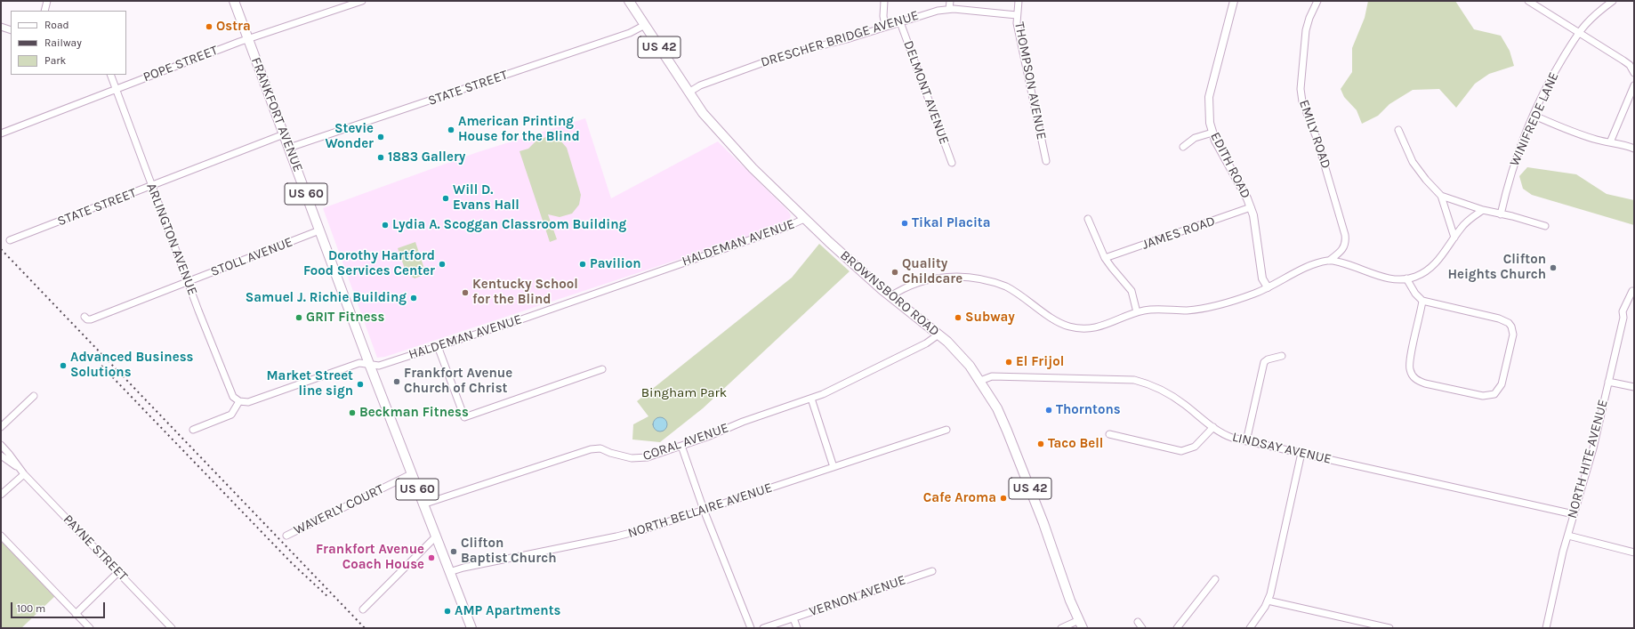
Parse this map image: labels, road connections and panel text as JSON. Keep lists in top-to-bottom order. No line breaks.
{"streets":{"main road":["US 42","FRANKFORT AVENUE","US 60","BROWNSBORO ROAD"],"street":["DRESCHER BRIDGE AVENUE","POPE STREET","THOMPSON AVENUE","STATE STREET","DELMONT AVENUE","WINIFREDE LANE","EMILY ROAD","EDITH ROAD","JAMES ROAD","ARLINGTON AVENUE","HALDEMAN AVENUE","STOLL AVENUE","CORAL AVENUE","LINDSAY AVENUE","NORTH HITE AVENUE","WAVERLY COURT","NORTH BELLAIRE AVENUE","PAYNE STREET","VERNON AVENUE"]},"crossings":[["DRESCHER BRIDGE AVENUE","THOMPSON AVENUE"],["DRESCHER BRIDGE AVENUE","DELMONT AVENUE"],["DRESCHER BRIDGE AVENUE","BROWNSBORO ROAD"],["POPE STREET","FRANKFORT AVENUE"],["POPE STREET","ARLINGTON AVENUE"],["STATE STREET","FRANKFORT AVENUE"],["STATE STREET","ARLINGTON AVENUE"],["STATE STREET","BROWNSBORO ROAD"],["FRANKFORT AVENUE","HALDEMAN AVENUE"],["FRANKFORT AVENUE","STOLL AVENUE"],["FRANKFORT AVENUE","CORAL AVENUE"],["FRANKFORT AVENUE","WAVERLY COURT"],["FRANKFORT AVENUE","NORTH BELLAIRE AVENUE"],["EDITH ROAD","JAMES ROAD"],["ARLINGTON AVENUE","HALDEMAN AVENUE"],["ARLINGTON AVENUE","STOLL AVENUE"],["HALDEMAN AVENUE","BROWNSBORO ROAD"],["BROWNSBORO ROAD","CORAL AVENUE"],["BROWNSBORO ROAD","LINDSAY AVENUE"],["LINDSAY AVENUE","NORTH HITE AVENUE"]],"parks":["Bingham Park"],"places":["Ostra","American Printing House for the Blind","Stevie Wonder","1883 Gallery","Will D. Evans Hall","Tikal Placita","Lydia A. Scoggan Classroom Building","Dorothy Hartford Food Services Center","Pavilion","Clifton Heights Church","Quality Childcare","Kentucky School for the Blind","Samuel J. Richie Building","GRIT Fitness","Subway","El Frijol","Advanced Business Solutions","Frankfort Avenue Church of Christ","Market Street line sign","Thorntons","Beckman Fitness","Taco Bell","Cafe Aroma","Clifton Baptist Church","Frankfort Avenue Coach House","AMP Apartments"],"legend":["Road","Railway","Park"],"scale_bar":"100 m"}
